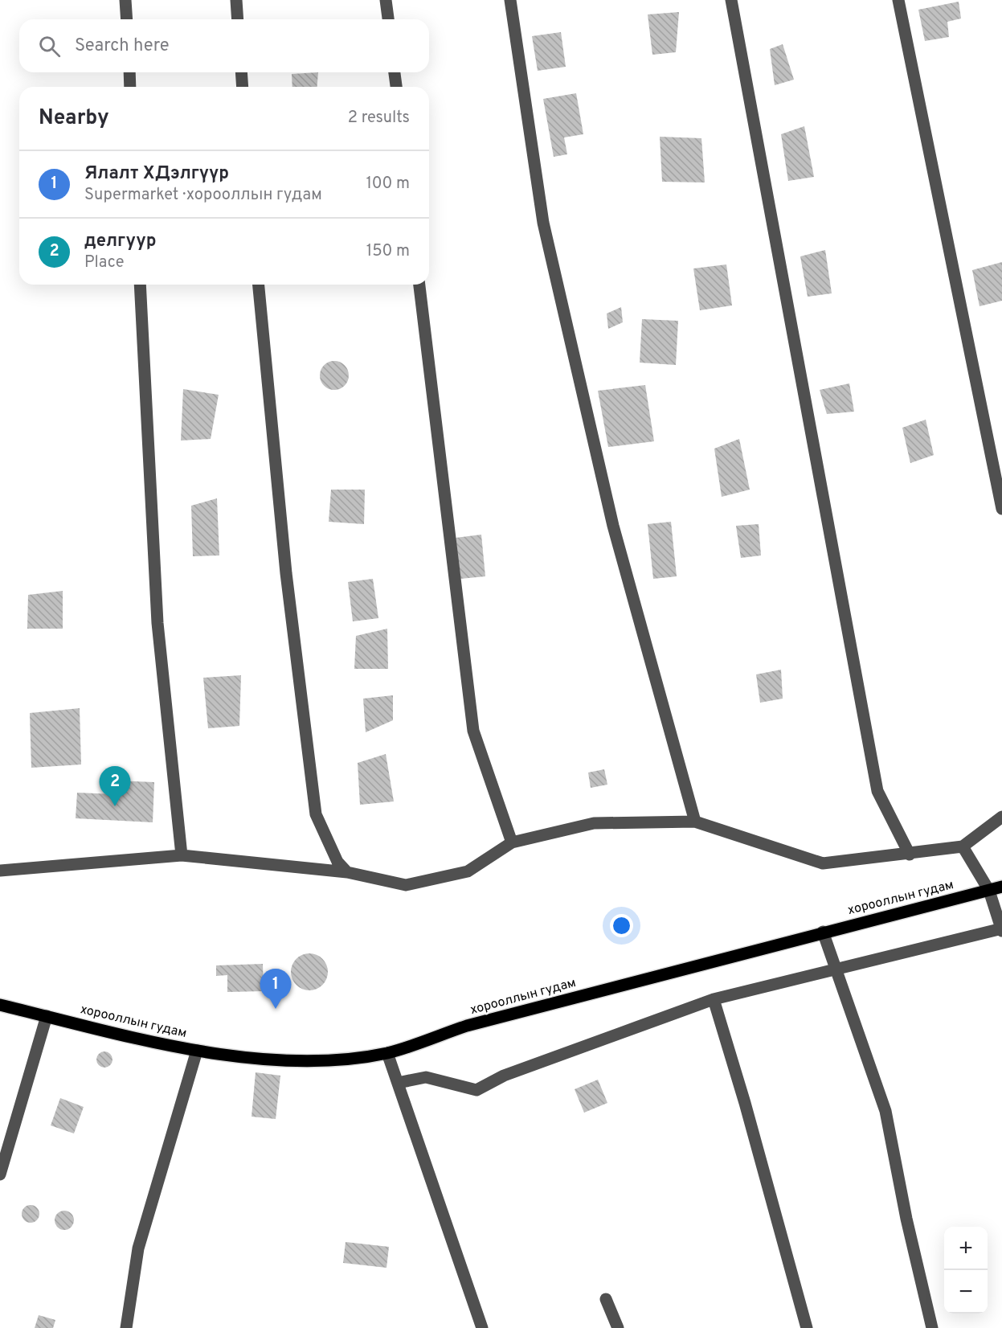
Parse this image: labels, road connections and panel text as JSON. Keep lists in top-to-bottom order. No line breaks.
{"streets":{"main road":["хорооллын гудам"]},"page":{"search":"Search here","heading":["Nearby","2 results"],"list":[{"mark":"1","name":"Ялалт ХДэлгүүр","note":"Supermarket · хорооллын гудам","value":"100 m"},{"mark":"2","name":"делгуур","note":"Place","value":"150 m"}],"pins":["2","1"],"map_buttons":["+","−"]}}
